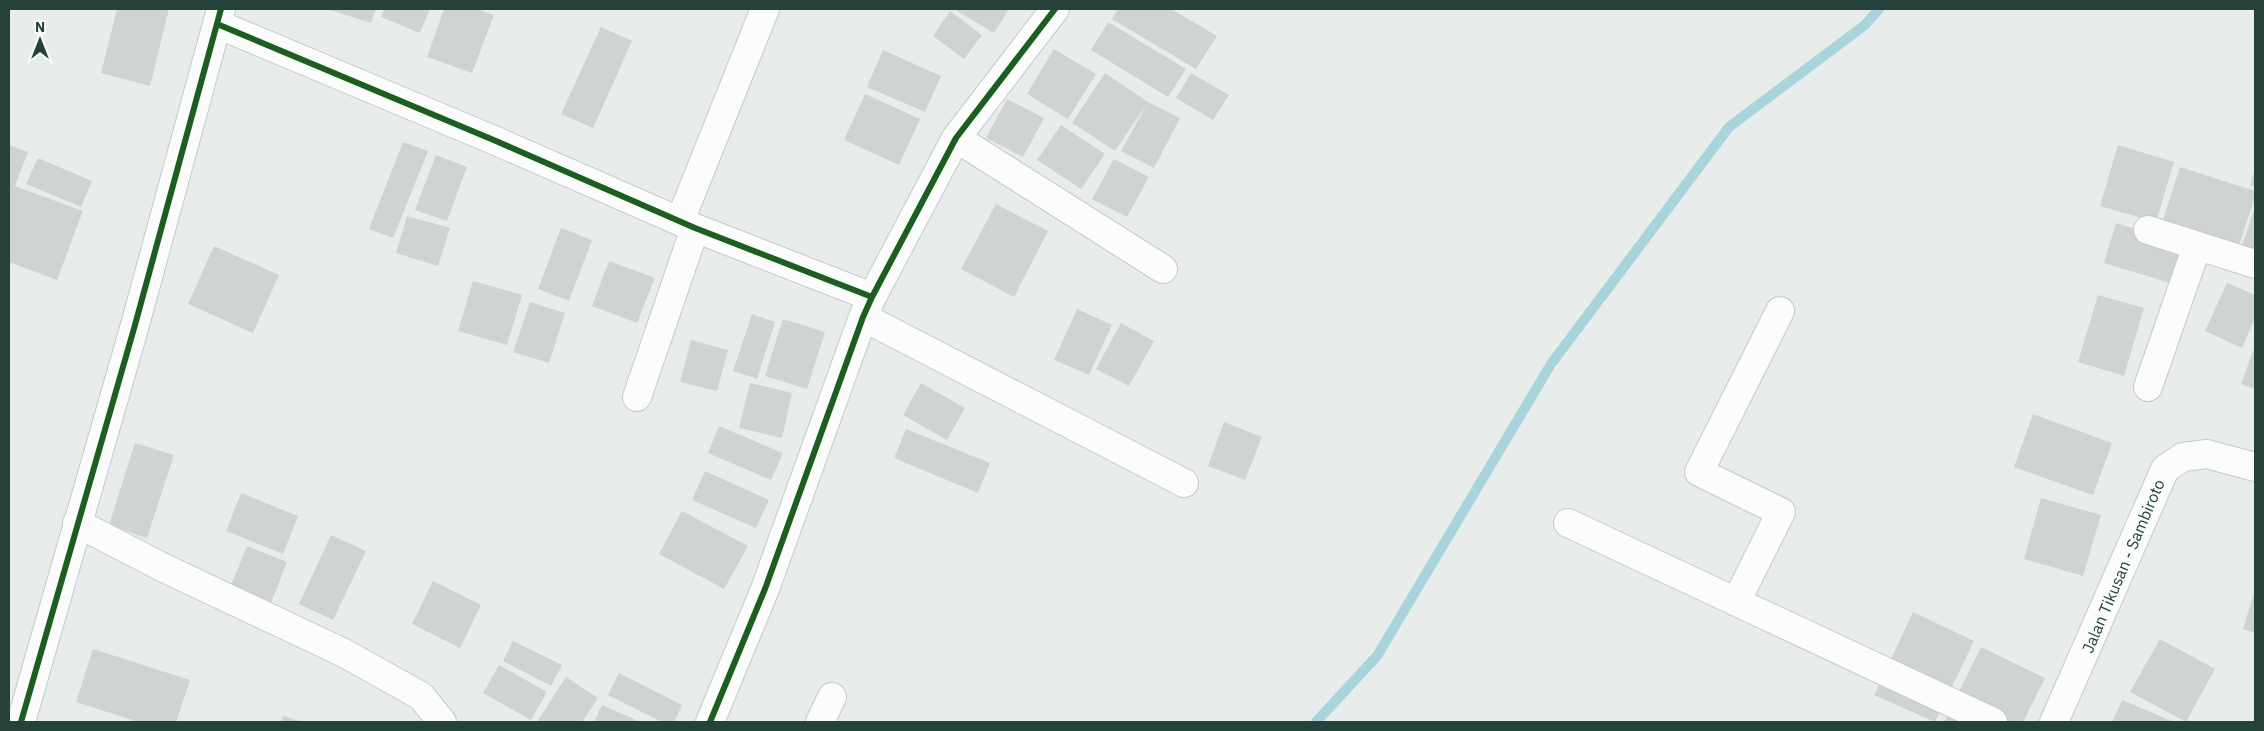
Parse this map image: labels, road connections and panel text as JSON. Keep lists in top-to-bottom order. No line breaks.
{"streets":{"street":["Jalan Tikusan - Sambiroto"]},"north":"top"}
